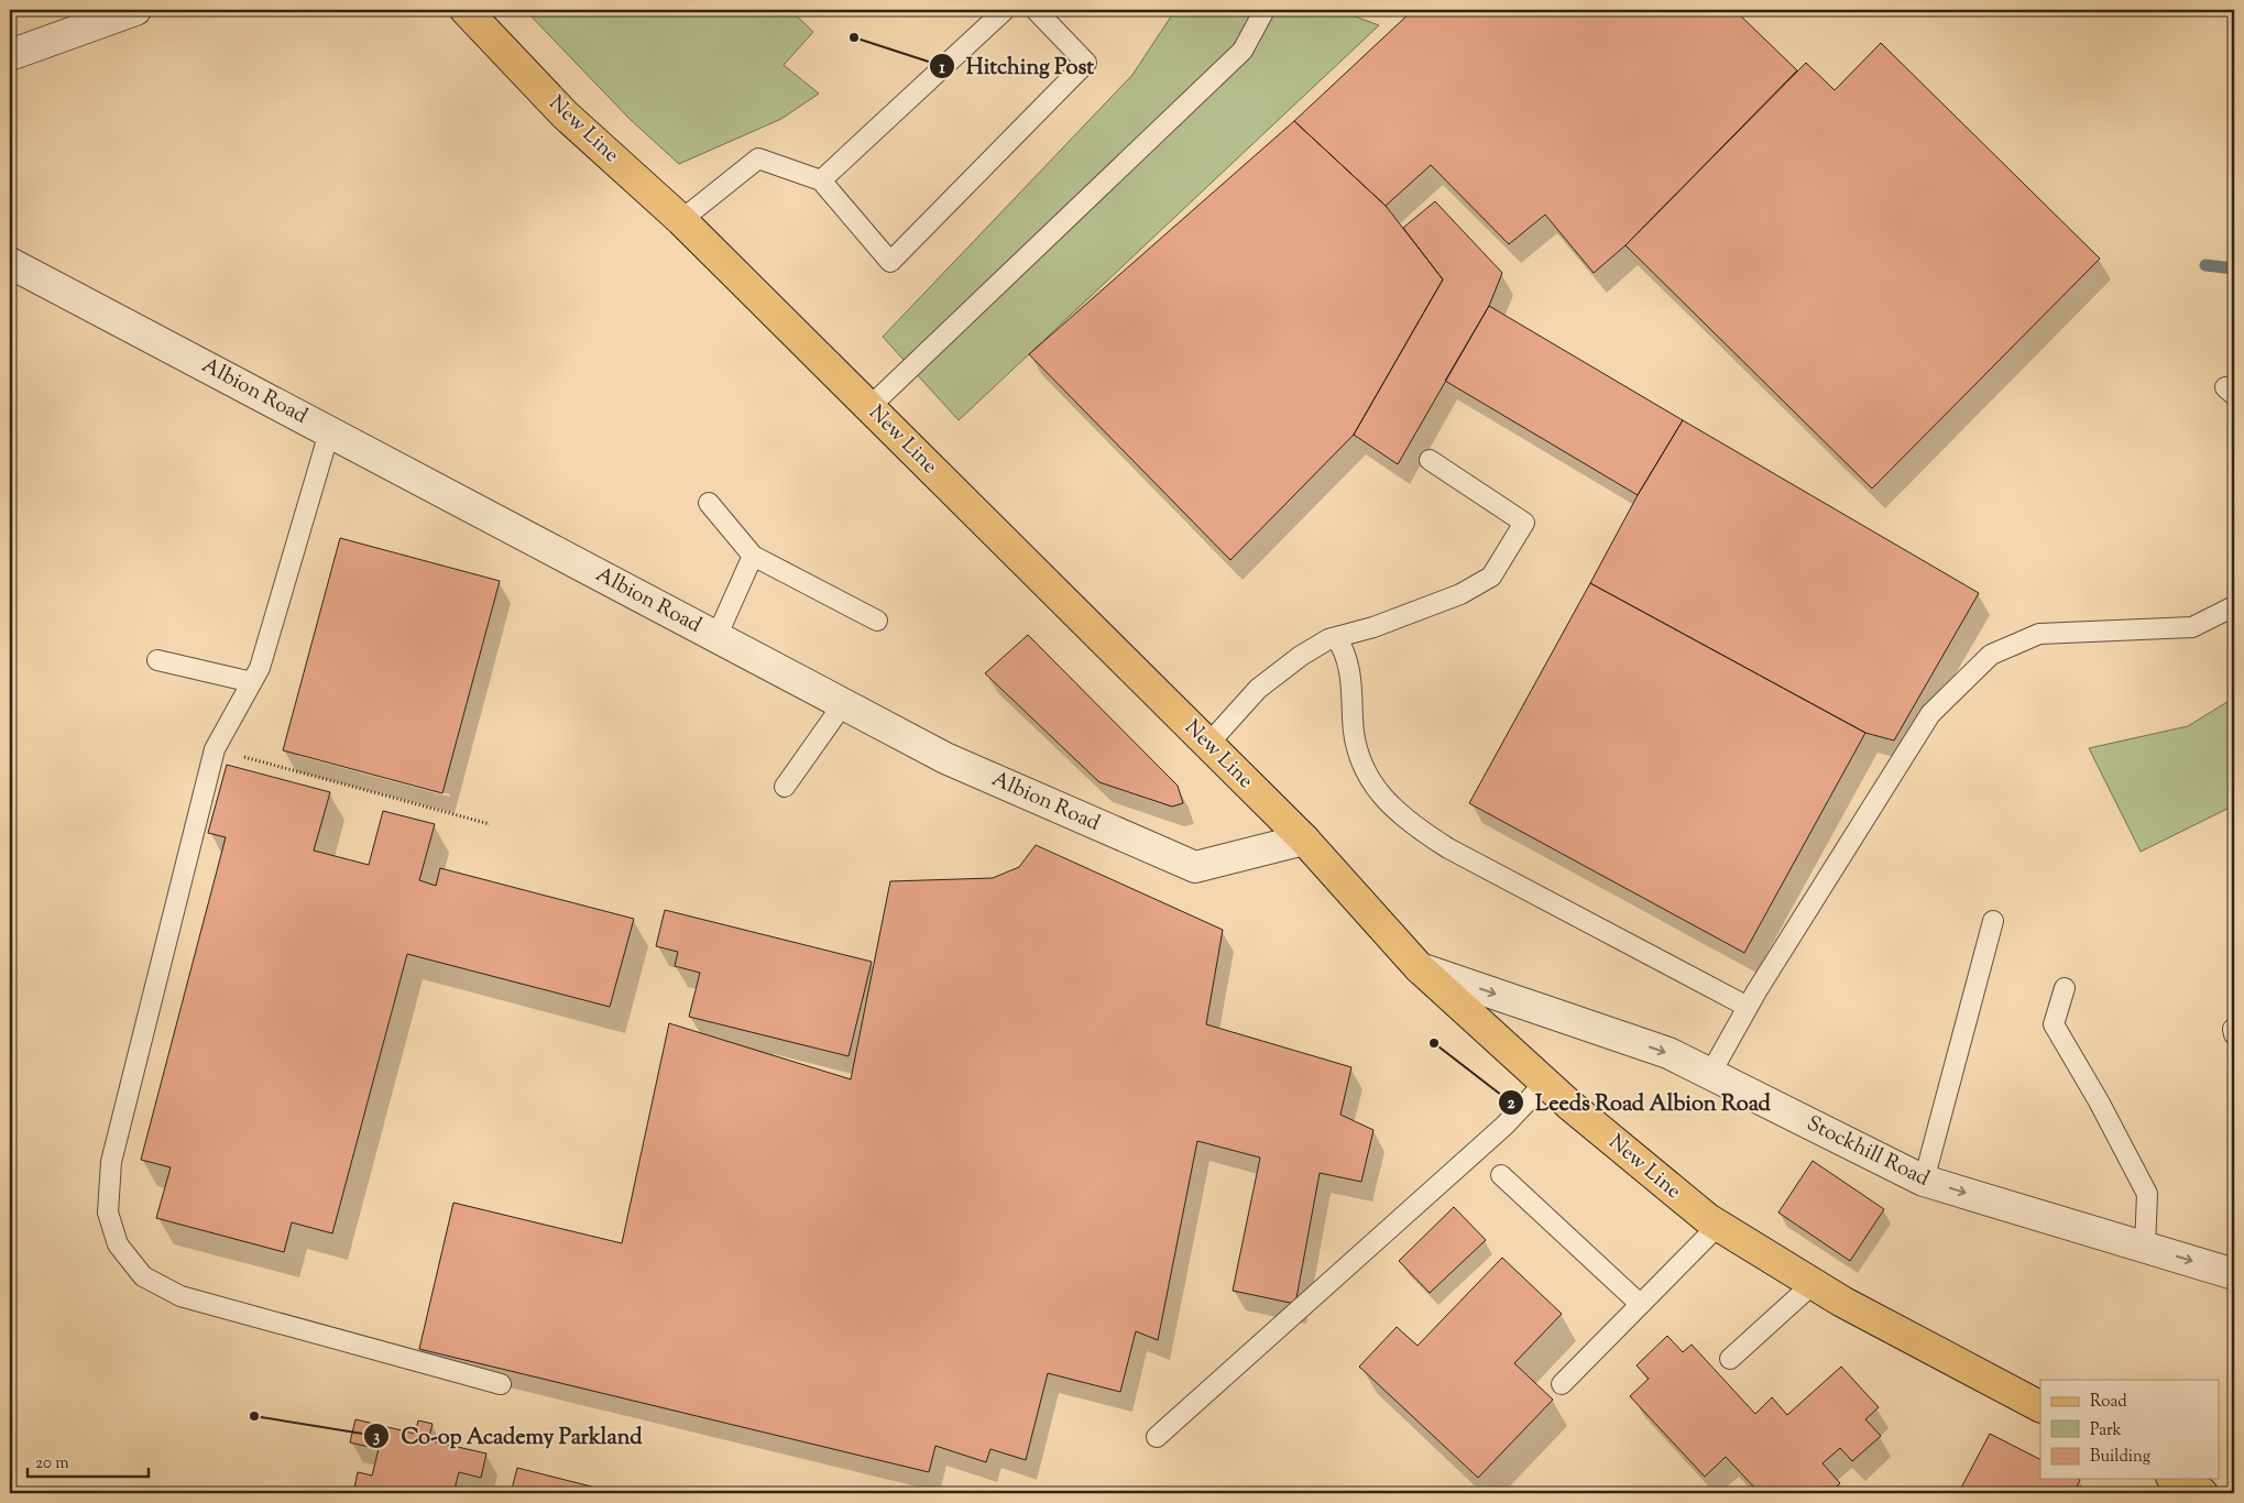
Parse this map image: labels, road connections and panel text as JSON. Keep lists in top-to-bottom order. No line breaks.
{"streets":{"main road":["New Line"],"street":["Albion Road","Stockhill Road"]},"crossings":[["New Line","Albion Road"],["New Line","Stockhill Road"]],"one_way":["Stockhill Road"],"places":["Hitching Post","Leeds Road Albion Road","Co-op Academy Parkland"],"legend":["Road","Park","Building"],"scale_bar":"20 m"}
